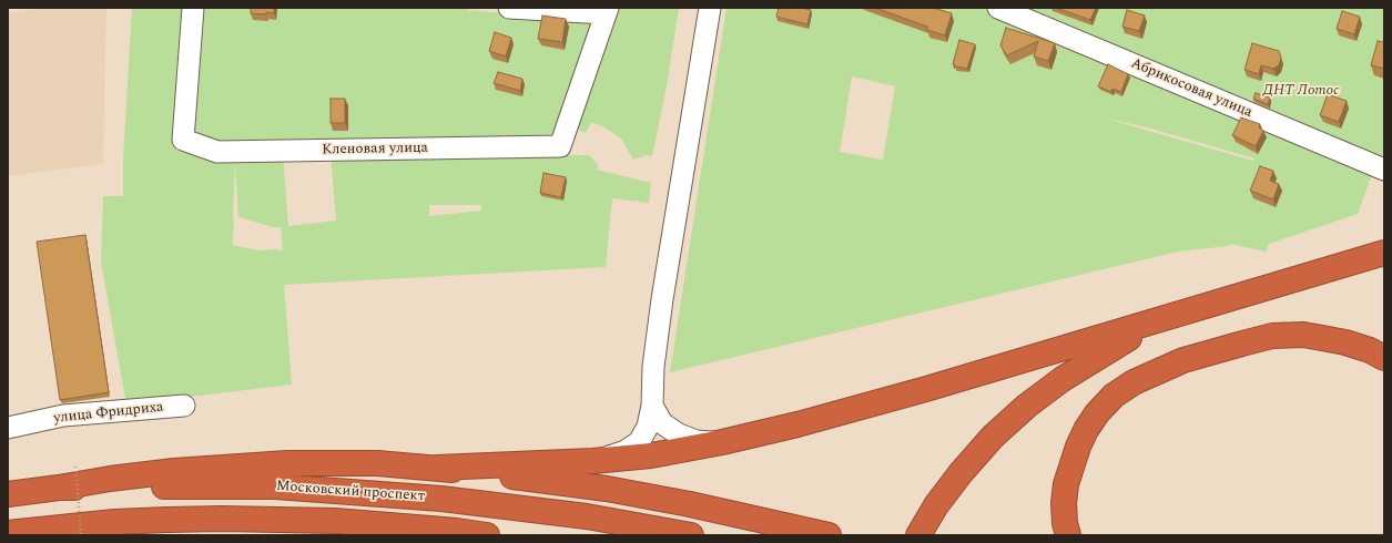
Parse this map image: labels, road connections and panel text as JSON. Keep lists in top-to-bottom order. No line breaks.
{"streets":{"highway":["Московский проспект"],"street":["Абрикосовая улица","Кленовая улица","улица Фридриха"]},"parks":["ДНТ Лотос"]}
